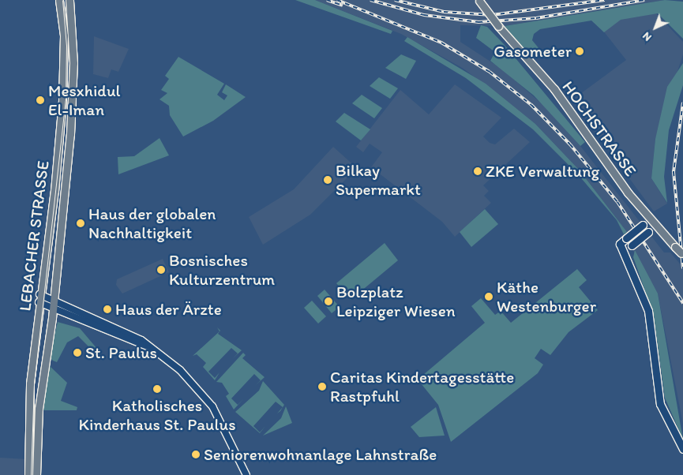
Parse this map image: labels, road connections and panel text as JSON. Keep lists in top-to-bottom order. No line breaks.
{"streets":{"main road":["HOCHSTRASSE","LEBACHER STRASSE"]},"places":["Gasometer","Mesxhidul El-Iman","ZKE Verwaltung","Bilkay Supermarkt","Haus der globalen Nachhaltigkeit","Bosnisches Kulturzentrum","Käthe Westenburger","Bolzplatz Leipziger Wiesen","Haus der Ärzte","St. Paulus","Caritas Kindertagesstätte Rastpfuhl","Katholisches Kinderhaus St. Paulus","Seniorenwohnanlage Lahnstraße"],"north":"bottom left"}
